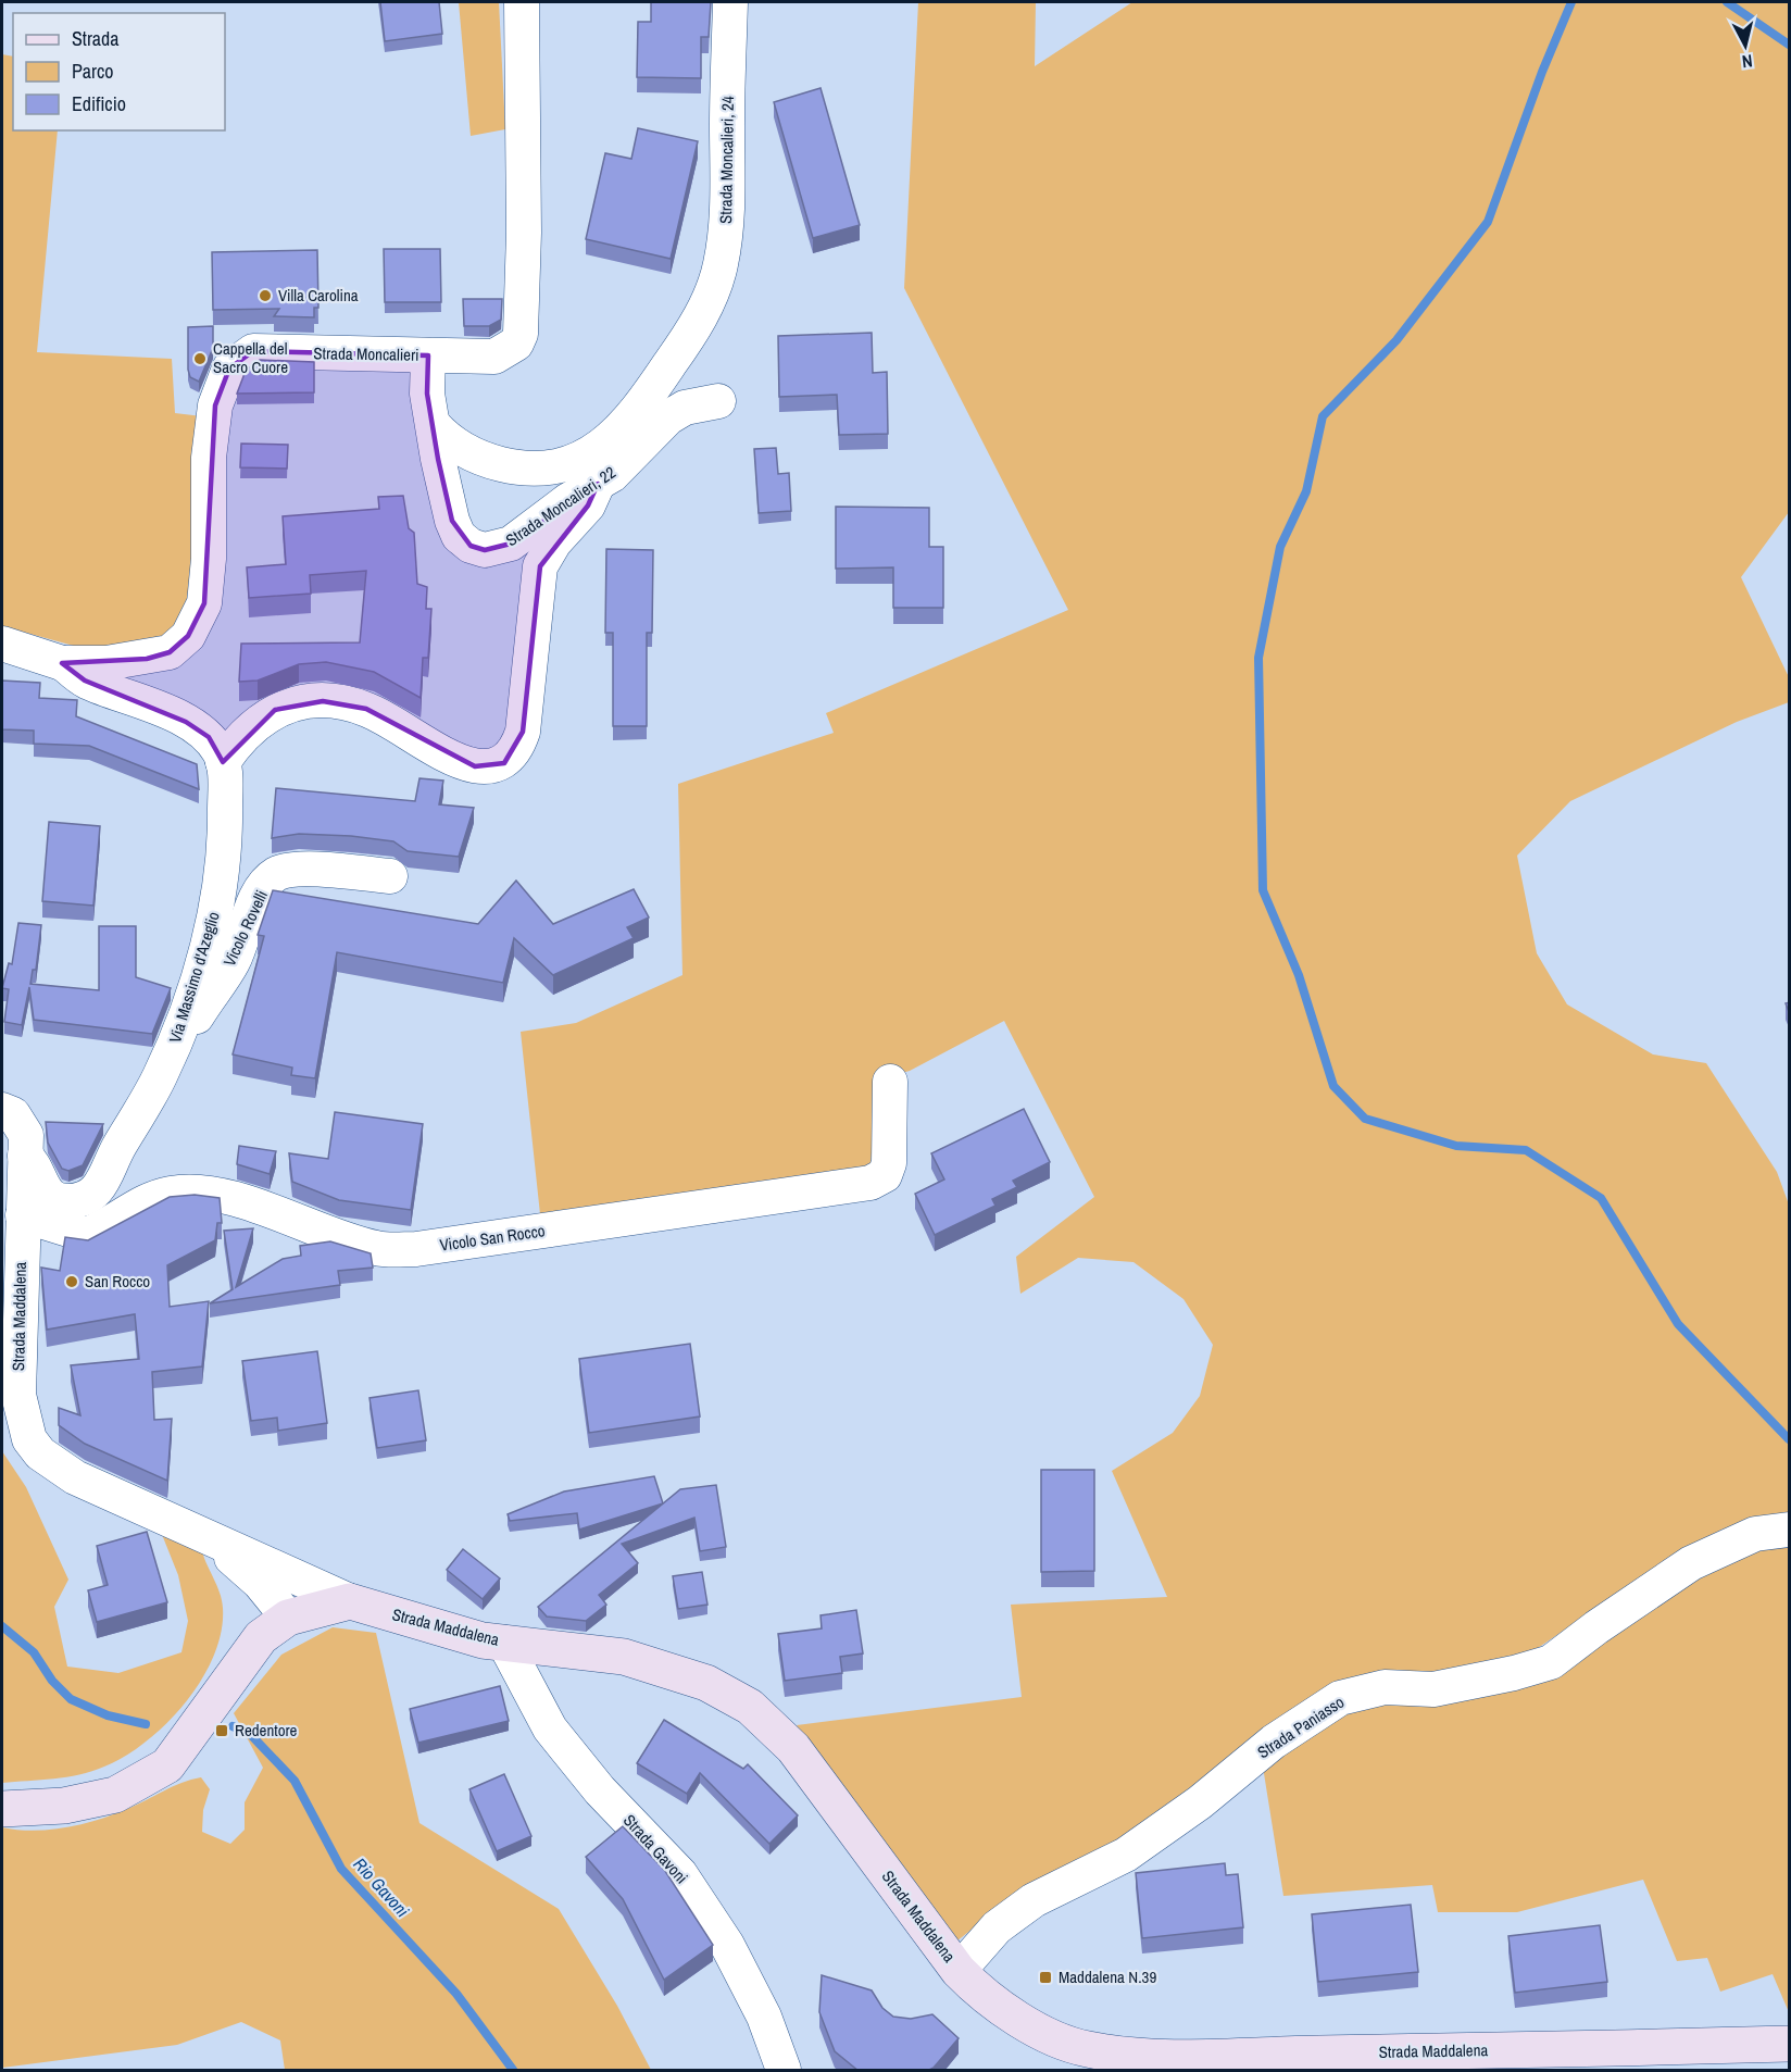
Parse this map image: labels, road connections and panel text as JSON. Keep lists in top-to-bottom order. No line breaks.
{"streets":{"street":["Strada Moncalieri, 24","Strada Moncalieri","Strada Moncalieri, 22","Vicolo Rovelli","Via Massimo d'Azeglio","Vicolo San Rocco","Strada Maddalena","Strada Paniasso","Strada Gavoni"]},"crossings":[["Strada Moncalieri, 24","Strada Moncalieri, 22"],["Strada Moncalieri","Strada Moncalieri, 22"],["Strada Moncalieri","Via Massimo d'Azeglio"],["Vicolo Rovelli","Via Massimo d'Azeglio"],["Via Massimo d'Azeglio","Strada Maddalena"],["Vicolo San Rocco","Strada Maddalena"],["Strada Maddalena","Strada Paniasso"],["Strada Maddalena","Strada Gavoni"]],"water":["Rio Gavoni"],"places":{"other":["Villa Carolina","Cappella del Sacro Cuore","San Rocco"],"transit":["Redentore","Maddalena N.39"]},"legend":["Strada","Parco","Edificio"],"north":"bottom"}
